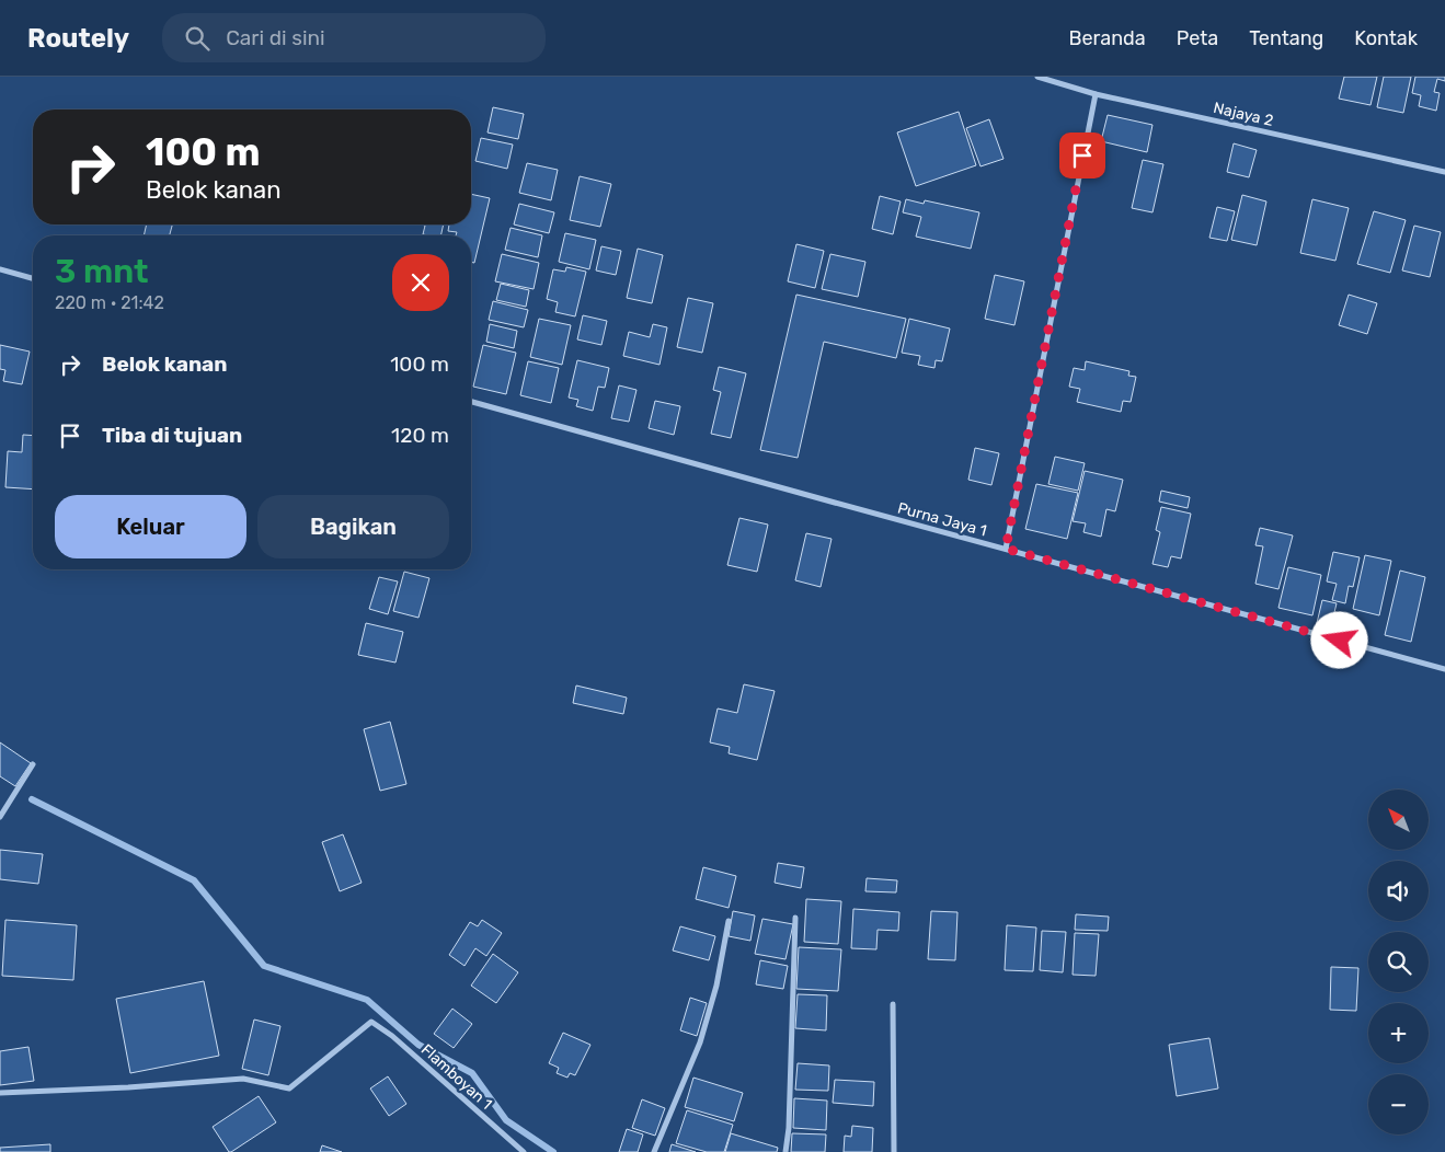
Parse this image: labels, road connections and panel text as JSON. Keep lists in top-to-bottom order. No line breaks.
{"streets":{"street":["Najaya 2","Purna Jaya 1","Flamboyan 1"]},"north":"top left","page":{"header":"Routely","search":"Cari di sini","nav":["Beranda","Peta","Tentang","Kontak"],"turn":["100 m","Belok kanan"],"heading":["3 mnt","220 m · 21:42"],"list":[{"name":"Belok kanan","value":"100 m"},{"name":"Tiba di tujuan","value":"120 m"}],"buttons":["Keluar","Bagikan"],"map_buttons":["+","−"]}}
